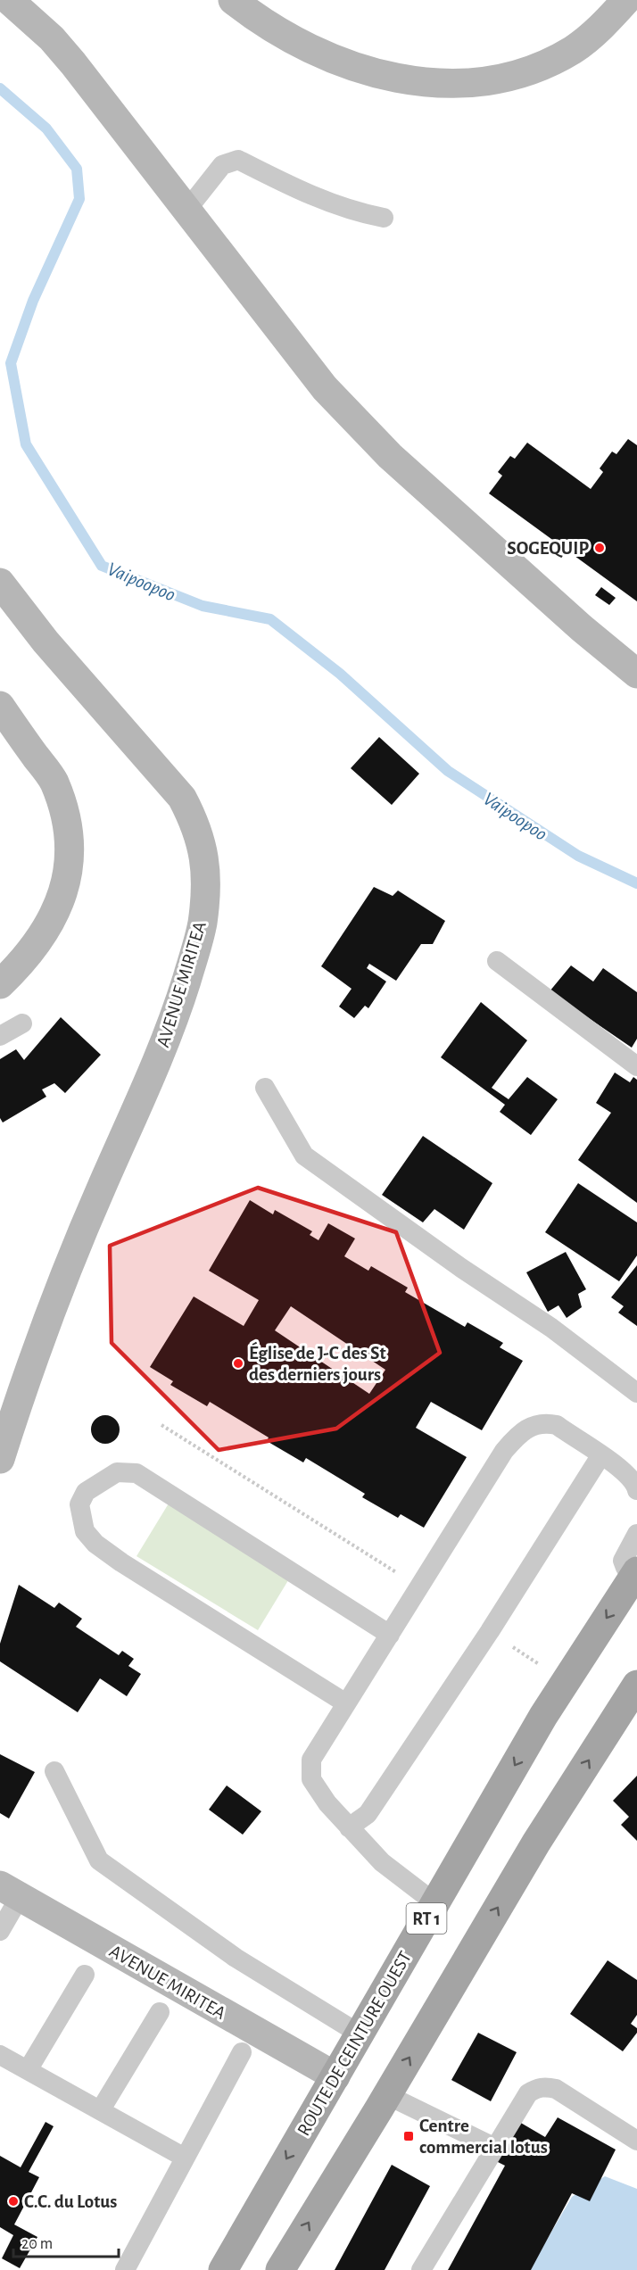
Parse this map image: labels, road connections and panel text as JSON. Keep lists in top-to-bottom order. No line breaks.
{"streets":{"main road":["AVENUE MIRITEA","RT 1","ROUTE DE CEINTURE OUEST"]},"crossings":[["AVENUE MIRITEA","ROUTE DE CEINTURE OUEST"]],"water":["Vaipoopoo"],"places":{"other":["SOGEQUIP","Église de J-C des St des derniers jours","C.C. du Lotus"],"transit":["Centre commercial lotus"]},"scale_bar":"20 m"}
